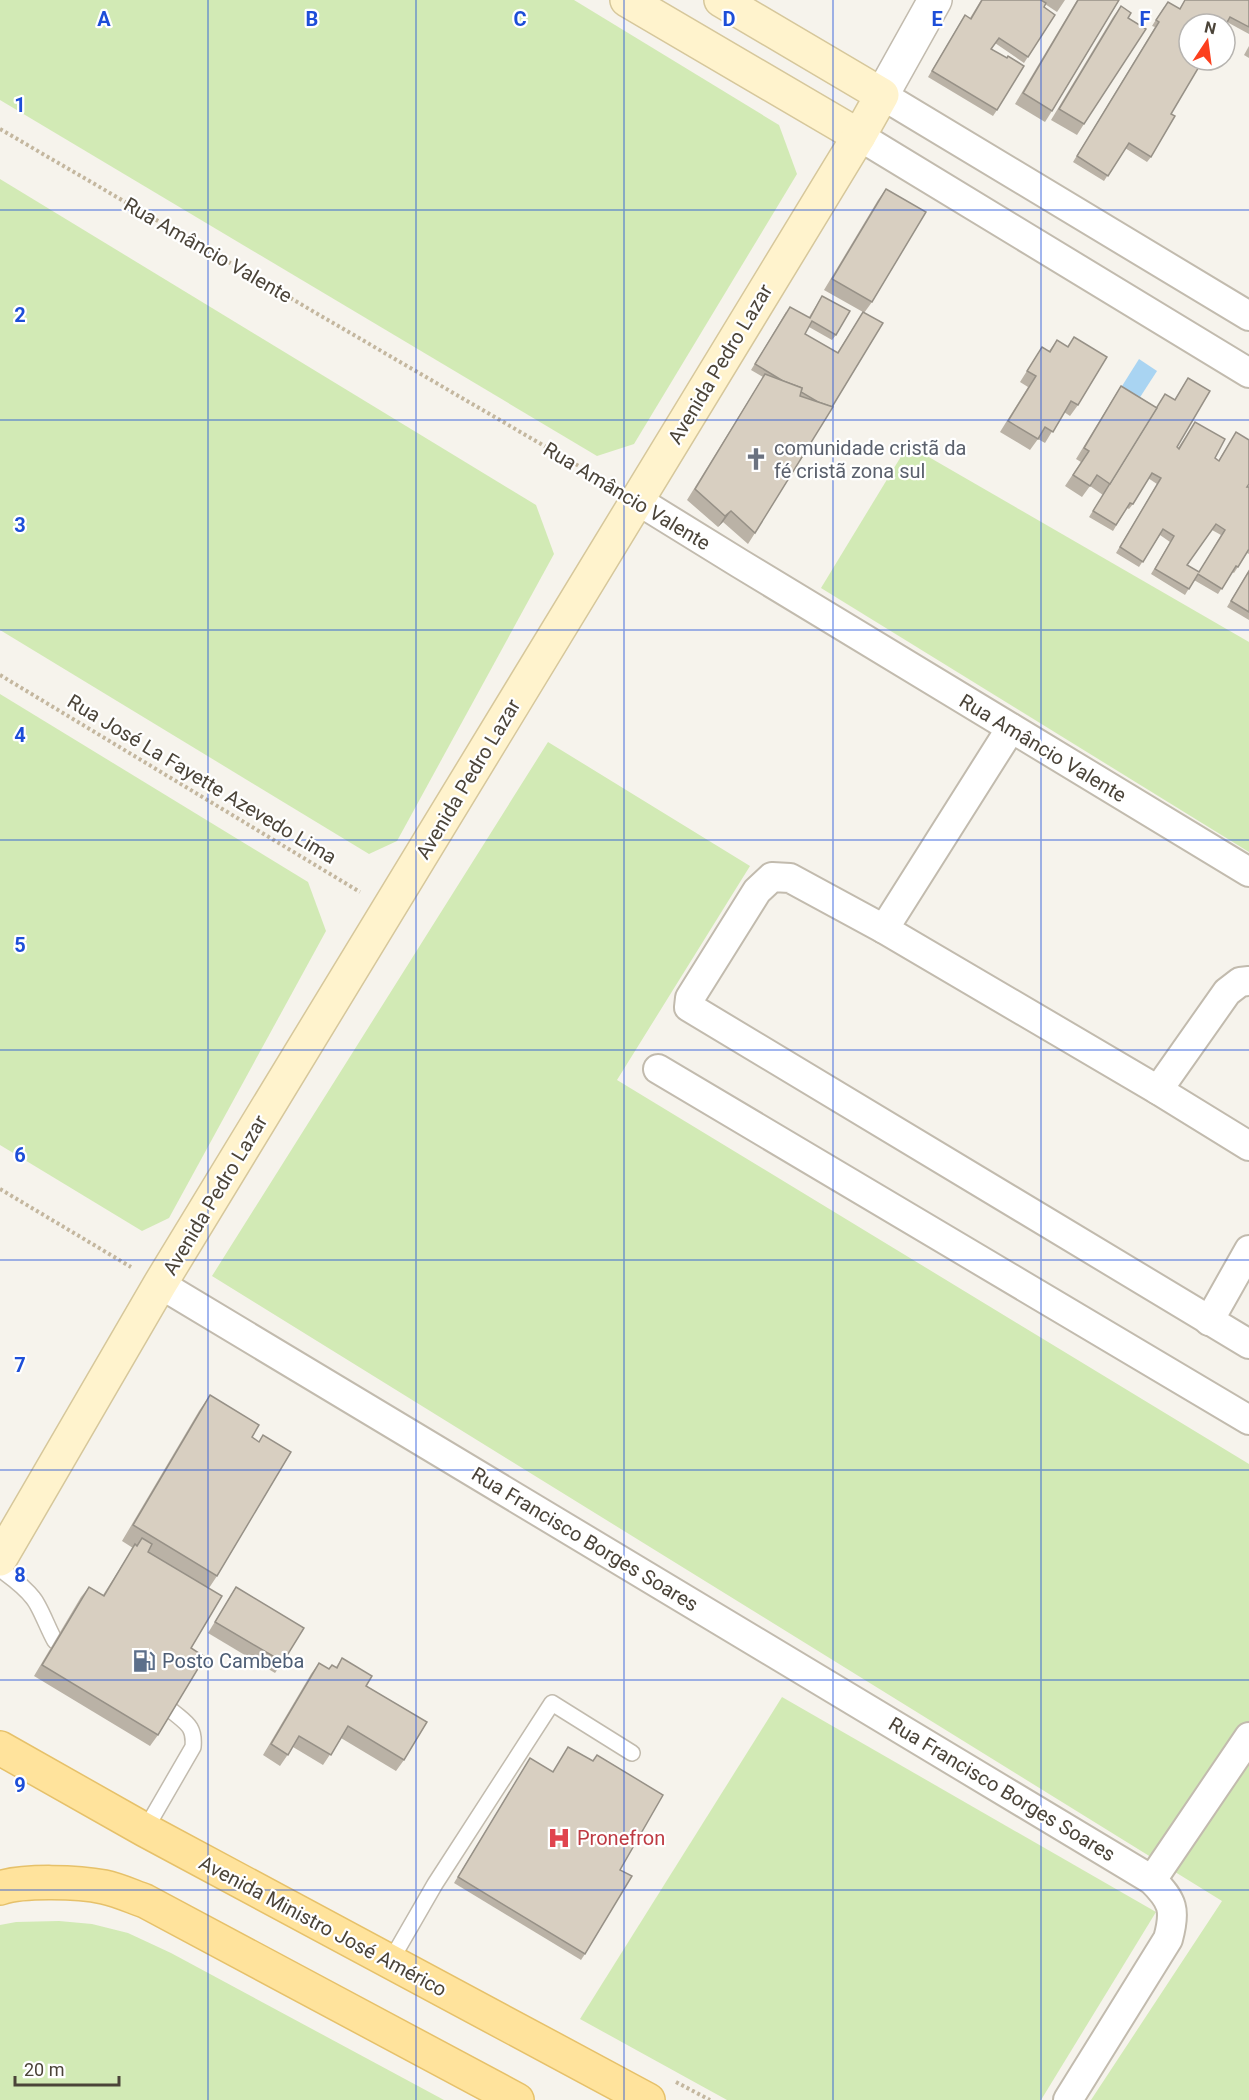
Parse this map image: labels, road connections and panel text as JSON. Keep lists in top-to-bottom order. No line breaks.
{"streets":{"main road":["Avenida Pedro Lazar","Avenida Ministro José Américo"],"street":["Rua Amâncio Valente","Rua Francisco Borges Soares"],"path":["Rua José La Fayette Azevedo Lima"]},"crossings":[["Rua Amâncio Valente","Avenida Pedro Lazar"],["Avenida Pedro Lazar","Rua José La Fayette Azevedo Lima"],["Avenida Pedro Lazar","Rua Francisco Borges Soares"]],"places":{"church":["comunidade cristã da fé cristã zona sul"],"fuel station":["Posto Cambeba"],"hospital":["Pronefron"]},"scale_bar":"20 m","north":"top","grid":{"columns":["A","B","C","D","E","F"],"rows":["1","2","3","4","5","6","7","8","9"]}}
